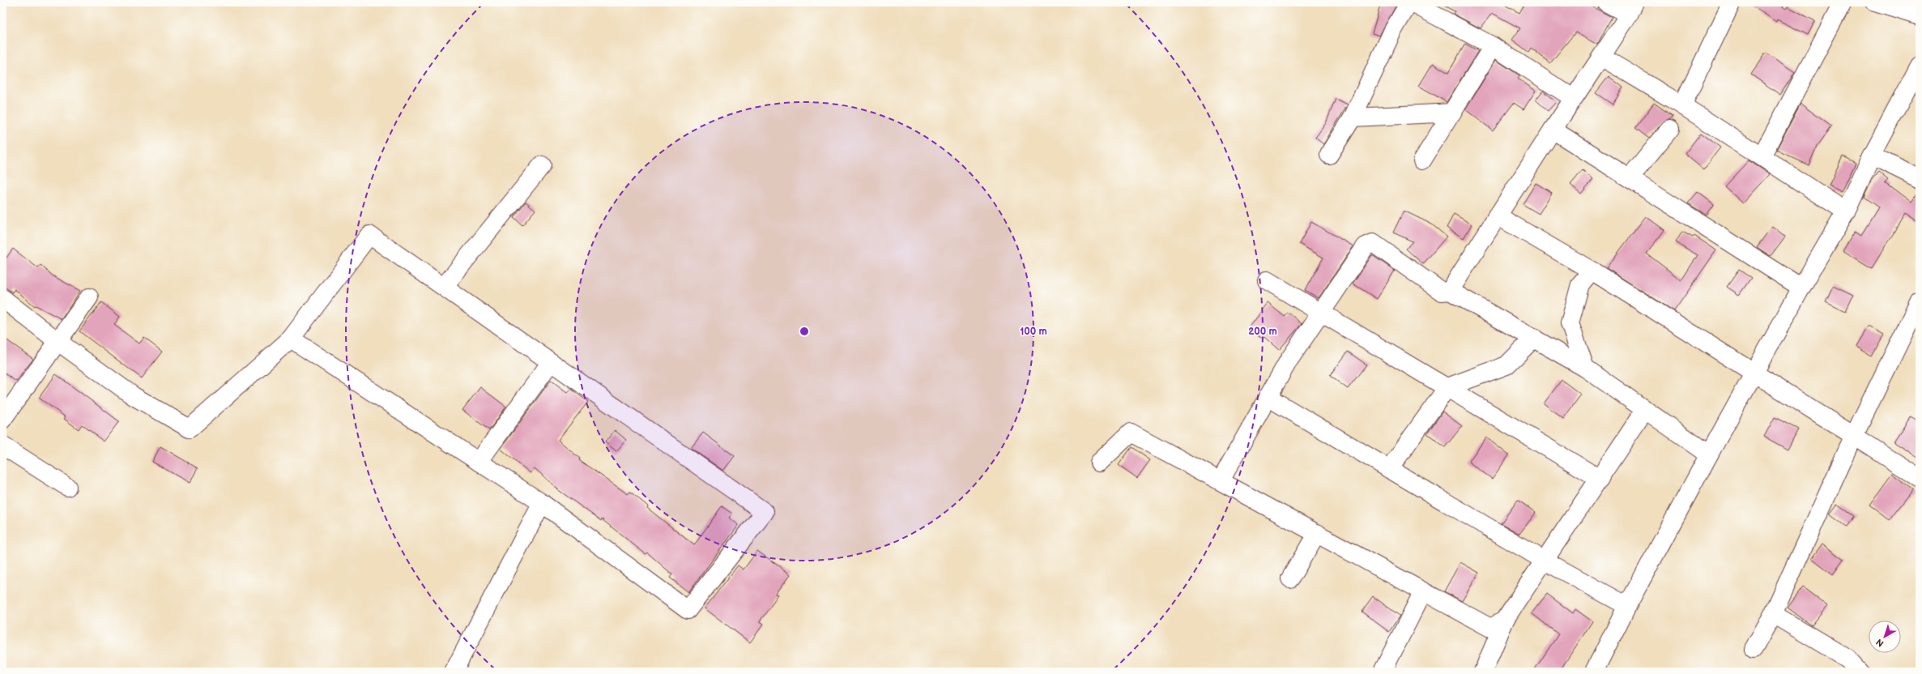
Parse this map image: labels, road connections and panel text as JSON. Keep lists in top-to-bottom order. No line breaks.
{"north":"bottom left","rings":["100 m","200 m"]}
